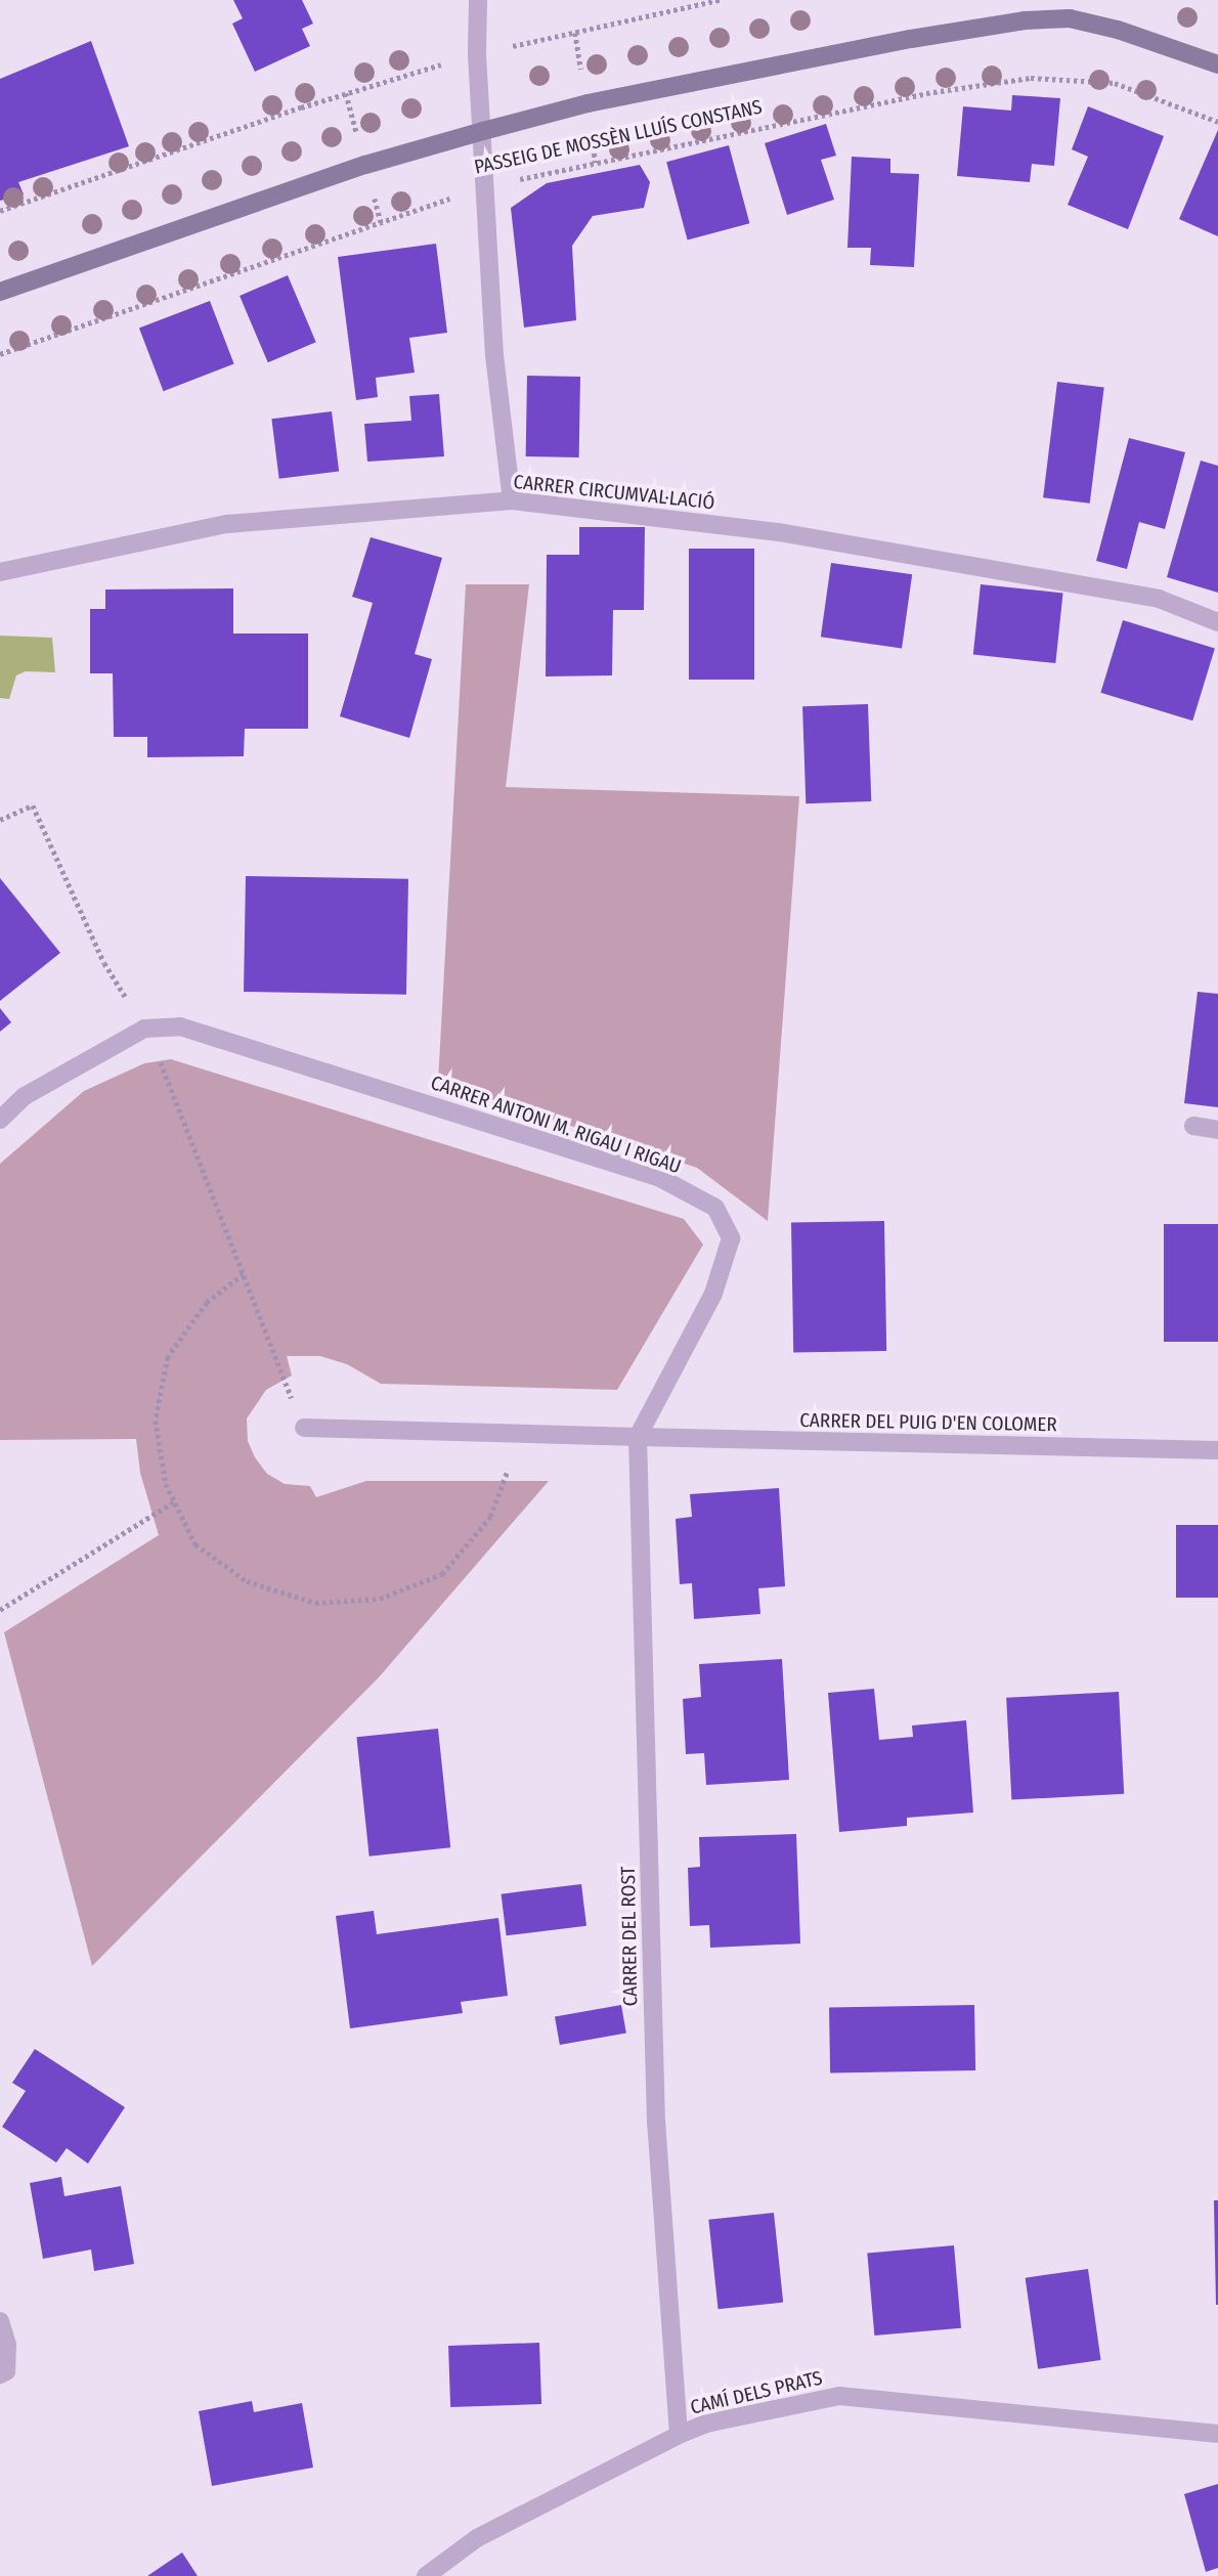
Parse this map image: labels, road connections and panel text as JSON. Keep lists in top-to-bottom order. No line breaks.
{"streets":{"main road":["PASSEIG DE MOSSÈN LLUÍS CONSTANS"],"street":["CARRER CIRCUMVAL·LACIÓ","CARRER ANTONI M. RIGAU I RIGAU","CARRER DEL PUIG D'EN COLOMER","CARRER DEL ROST","CAMÍ DELS PRATS"]},"crossings":[["CARRER ANTONI M. RIGAU I RIGAU","CARRER DEL PUIG D'EN COLOMER"],["CARRER ANTONI M. RIGAU I RIGAU","CARRER DEL ROST"],["CARRER DEL PUIG D'EN COLOMER","CARRER DEL ROST"],["CARRER DEL ROST","CAMÍ DELS PRATS"]]}
